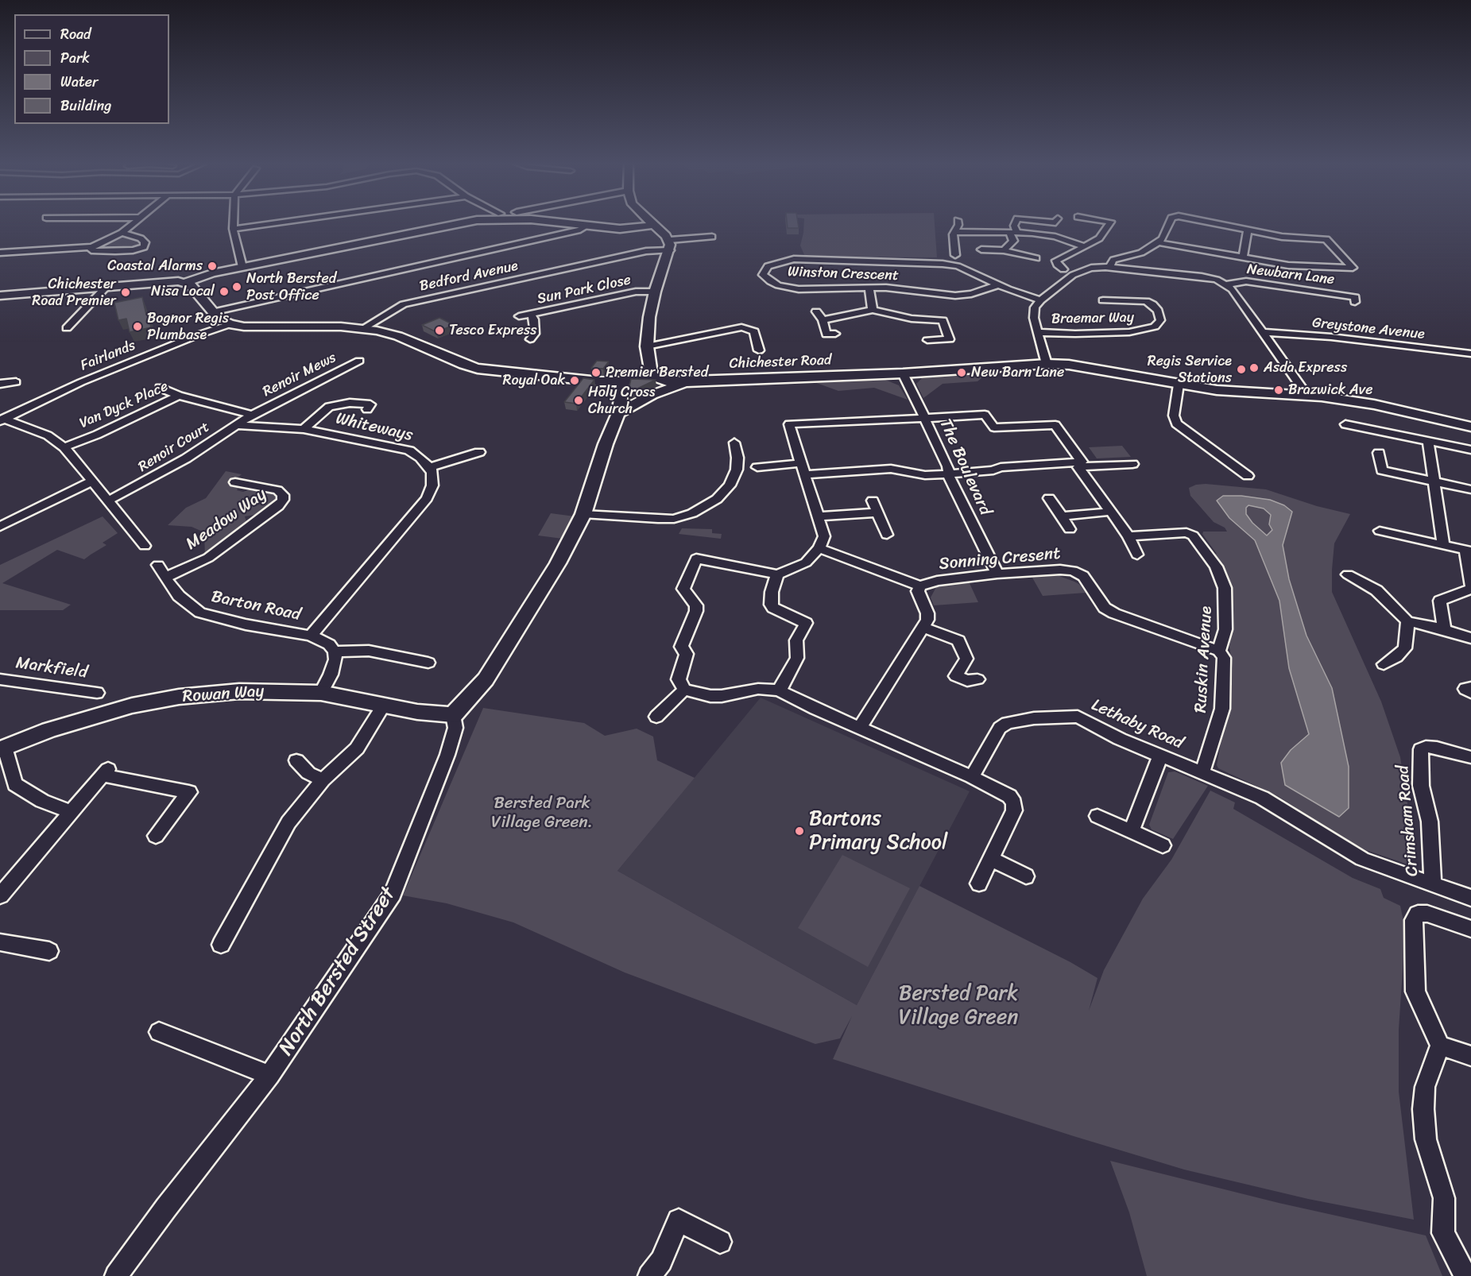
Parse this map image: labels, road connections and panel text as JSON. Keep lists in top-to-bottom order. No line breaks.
{"streets":{"street":["Winston Crescent","Newbarn Lane","Bedford Avenue","Sun Park Close","Braemar Way","Greystone Avenue","Fairlands","Chichester Road","Renoir Mews","Van Dyck Place","Whiteways","Renoir Court","The Boulevard","Meadow Way","Sonning Cresent","Barton Road","Ruskin Avenue","Markfield","Rowan Way","Lethaby Road","Crimsham Road","North Bersted Street"]},"crossings":[["Winston Crescent","Newbarn Lane"],["Bedford Avenue","Chichester Road"],["Fairlands","Chichester Road"],["Chichester Road","The Boulevard"],["Renoir Mews","Van Dyck Place"],["Renoir Mews","Renoir Court"],["Van Dyck Place","Renoir Court"],["Whiteways","Renoir Court"],["The Boulevard","Sonning Cresent"],["Meadow Way","Barton Road"],["Sonning Cresent","Ruskin Avenue"],["Ruskin Avenue","Lethaby Road"],["Rowan Way","North Bersted Street"],["Lethaby Road","Crimsham Road"]],"parks":["Bersted Park Village Green.","Bersted Park Village Green"],"places":["Coastal Alarms","North Bersted Post Office","Nisa Local","Chichester Road Premier","Bognor Regis Plumbase","Tesco Express","Asda Express","Regis Service Stations","Premier Bersted","New Barn Lane","Royal Oak","Brazwick Ave","Holy Cross Church","Bartons Primary School"],"legend":["Road","Park","Water","Building"]}
